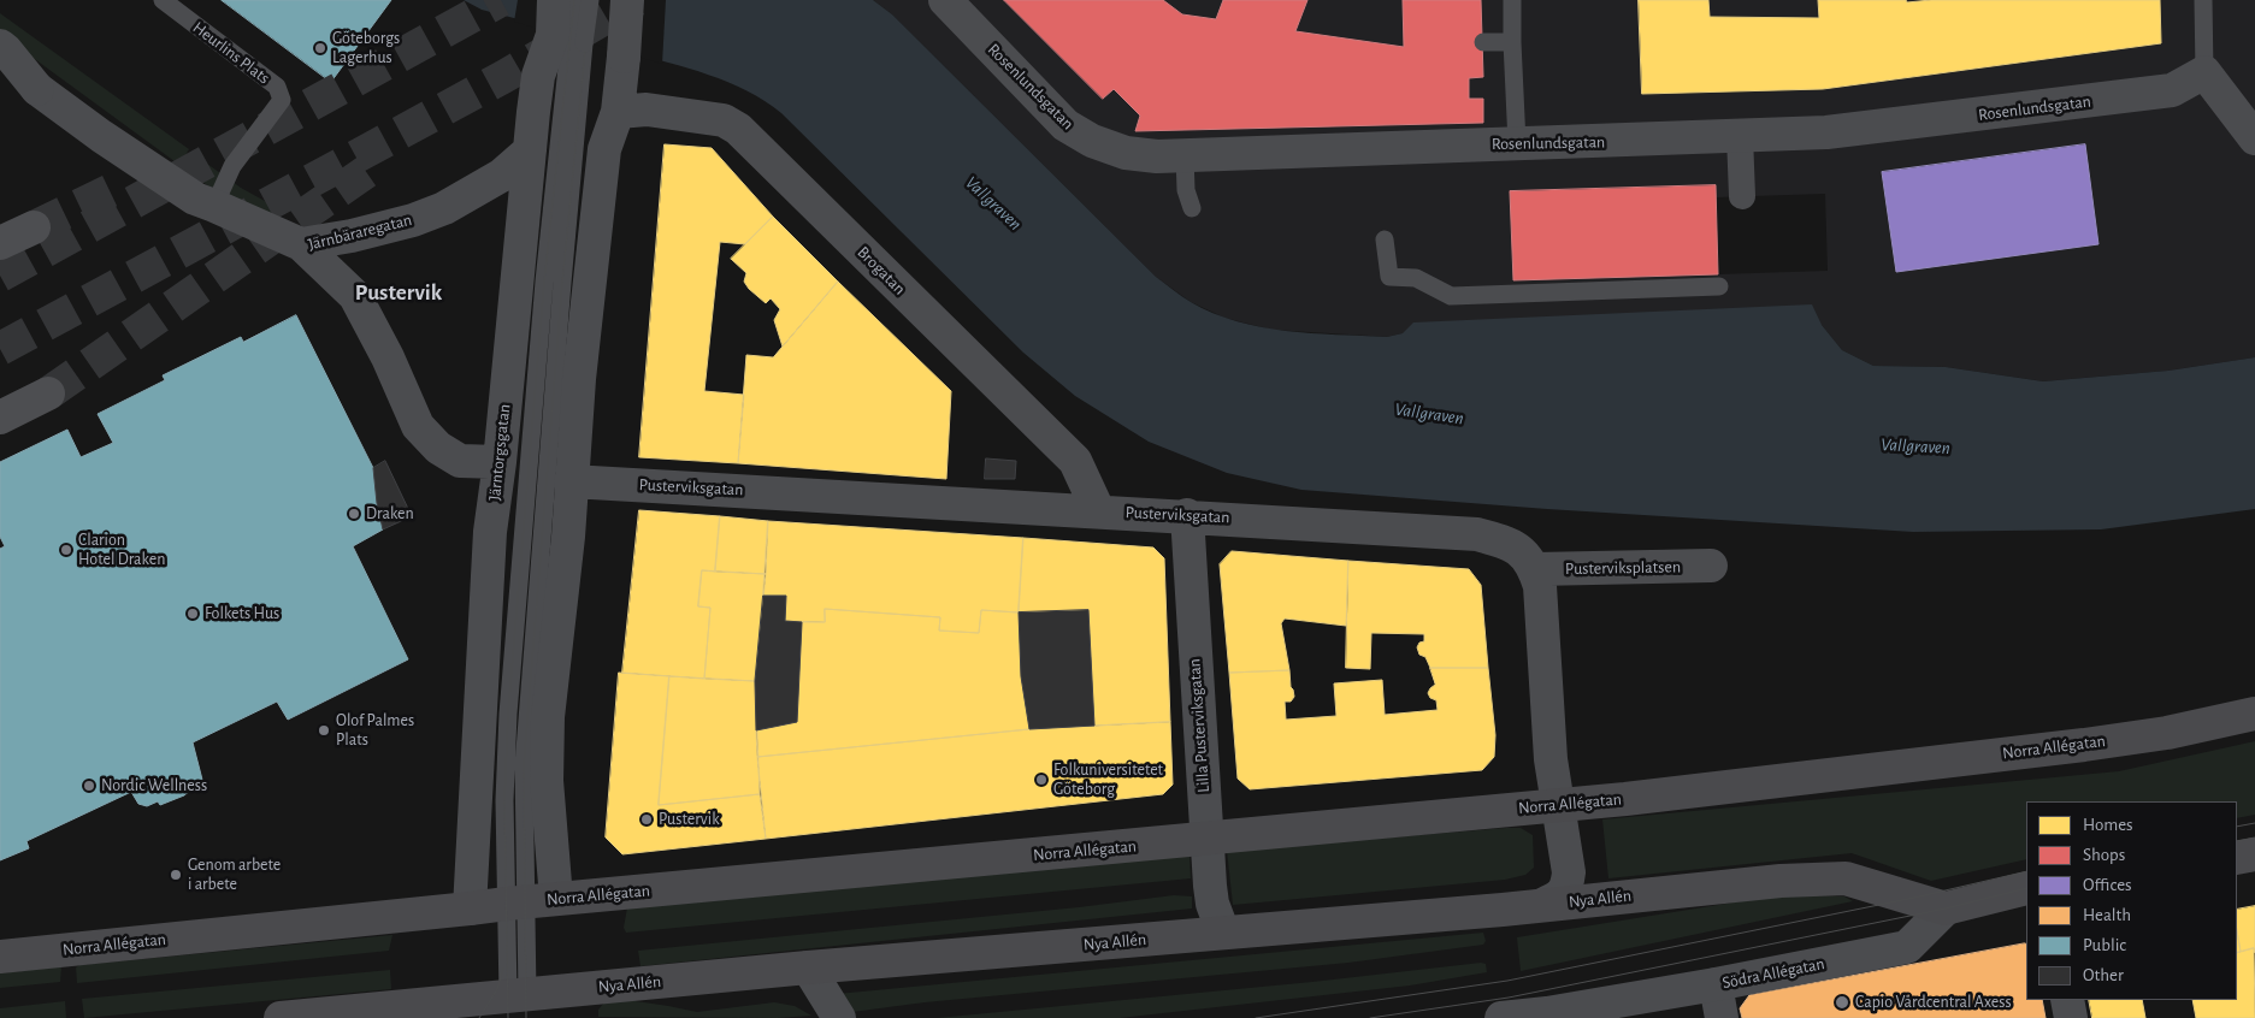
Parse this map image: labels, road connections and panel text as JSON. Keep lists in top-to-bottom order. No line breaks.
{"streets":{"main road":["Norra Allégatan","Nya Allén"],"street":["Rosenlundsgatan","Järnbäraregatan","Brogatan","Järntorgsgatan","Pusterviksgatan","Pusterviksplatsen","Lilla Pusterviksgatan","Södra Allégatan"],"lane":["Heurlins Plats"]},"crossings":[["Järnbäraregatan","Järntorgsgatan"],["Brogatan","Pusterviksgatan"],["Järntorgsgatan","Norra Allégatan"],["Pusterviksgatan","Pusterviksplatsen"],["Pusterviksgatan","Lilla Pusterviksgatan"],["Pusterviksgatan","Norra Allégatan"],["Lilla Pusterviksgatan","Norra Allégatan"],["Lilla Pusterviksgatan","Nya Allén"],["Nya Allén","Södra Allégatan"]],"districts":["Pustervik"],"water":["Vallgraven"],"places":["Göteborgs Lagerhus","Draken","Clarion Hotel Draken","Folkets Hus","Olof Palmes Plats","Folkuniversitetet Göteborg","Nordic Wellness","Pustervik","Genom arbete i arbete","Capio Vårdcentral Axess"],"legend":["Homes","Shops","Offices","Health","Public","Other"]}
